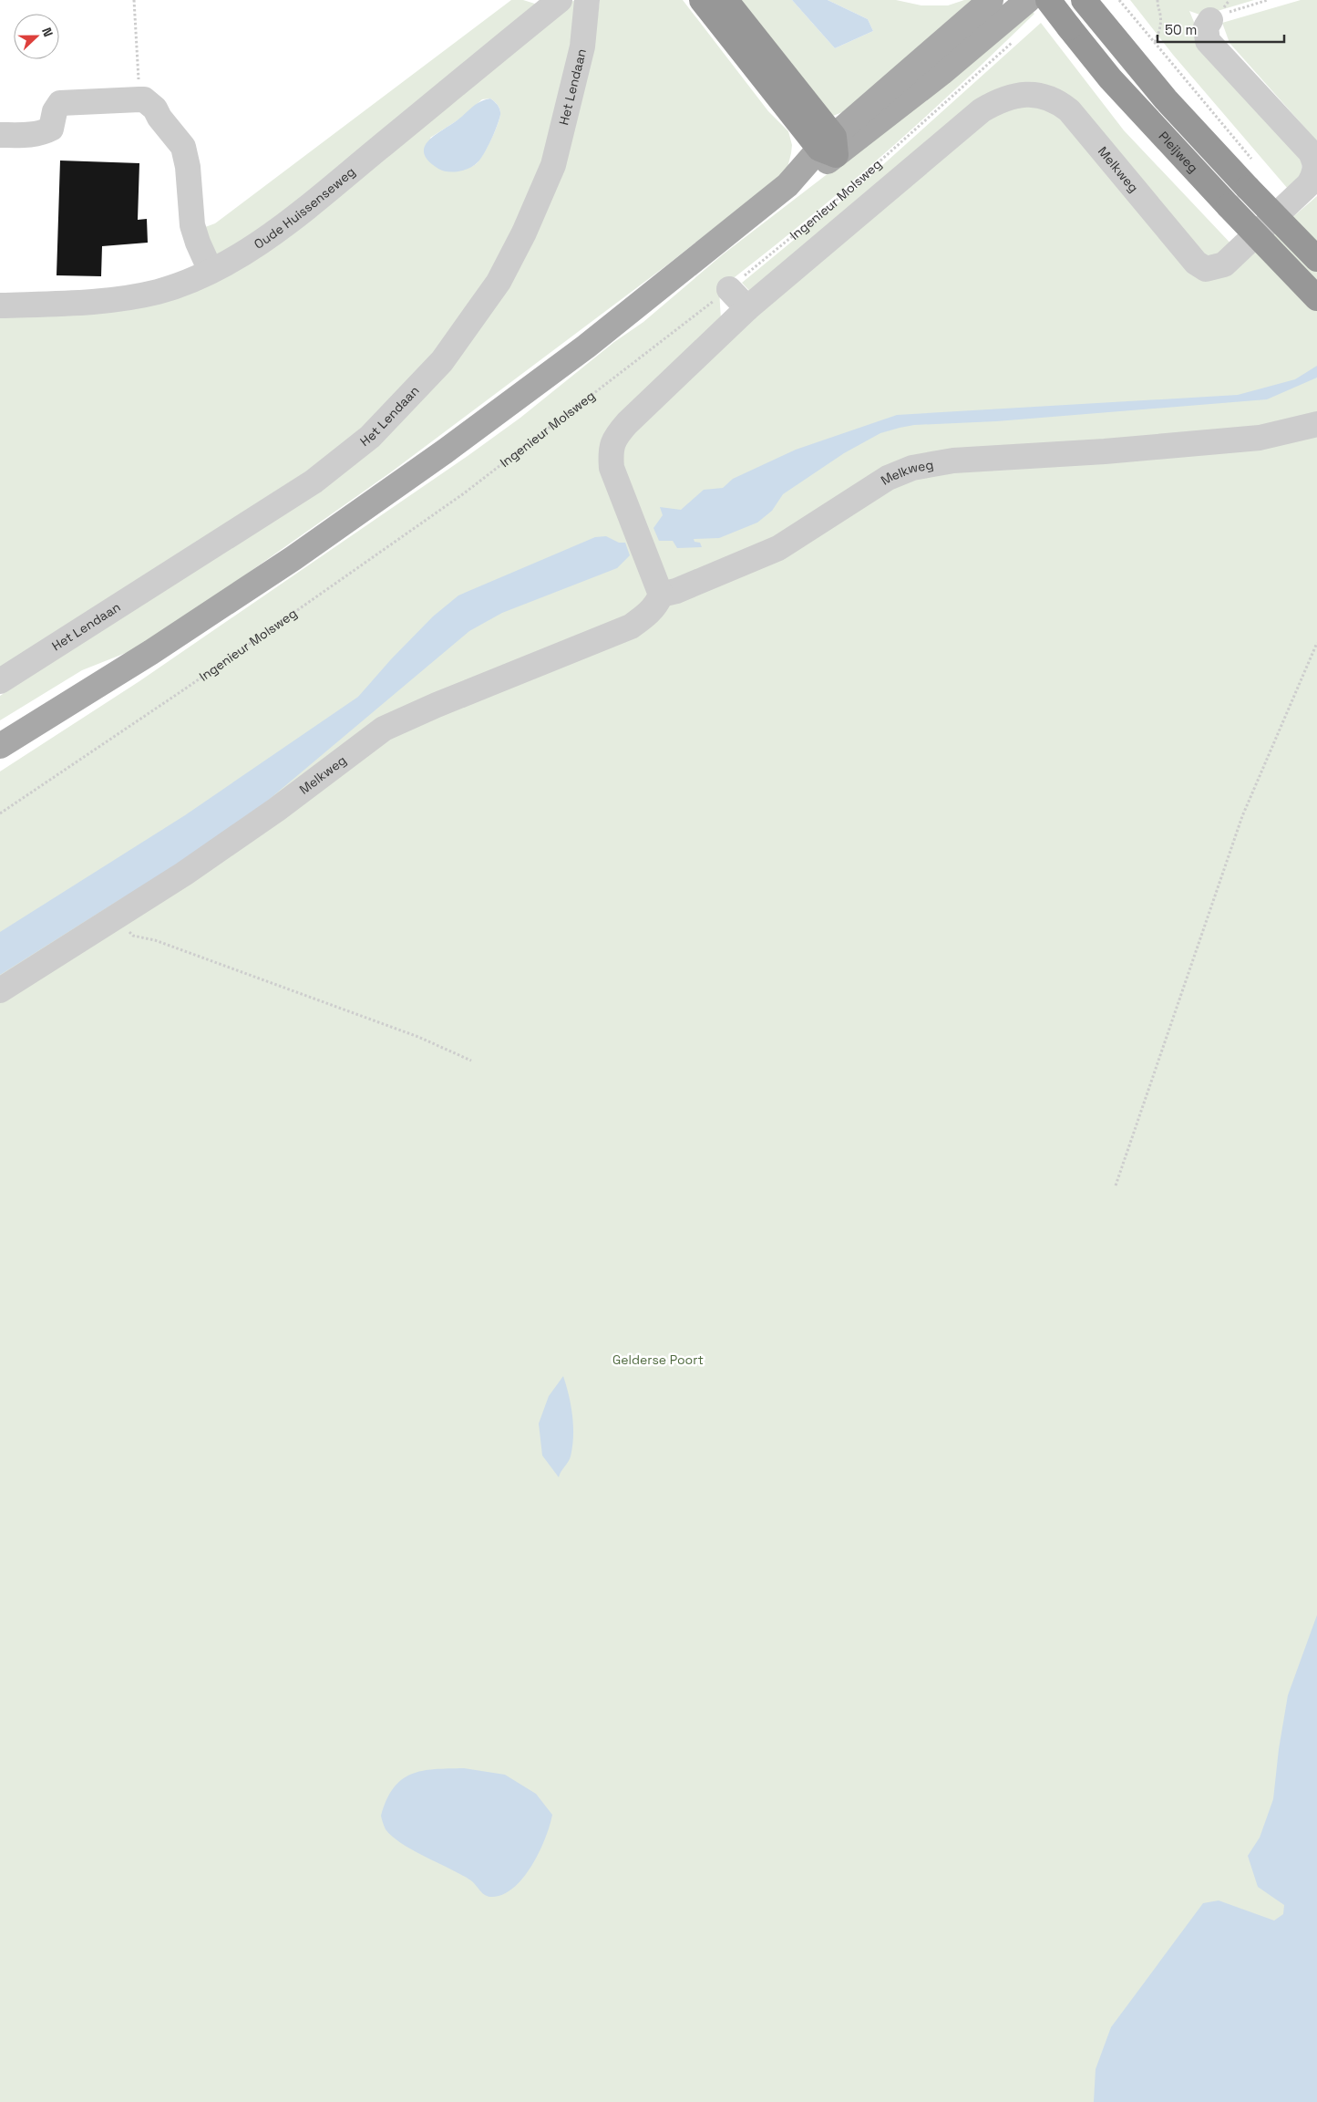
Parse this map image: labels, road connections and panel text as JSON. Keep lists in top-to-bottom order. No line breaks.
{"streets":{"highway":["Pleijweg"],"street":["Het Lendaan","Melkweg","Oude Huissenseweg"],"path":["Ingenieur Molsweg"]},"parks":["Gelderse Poort"],"scale_bar":"50 m","north":"right"}
